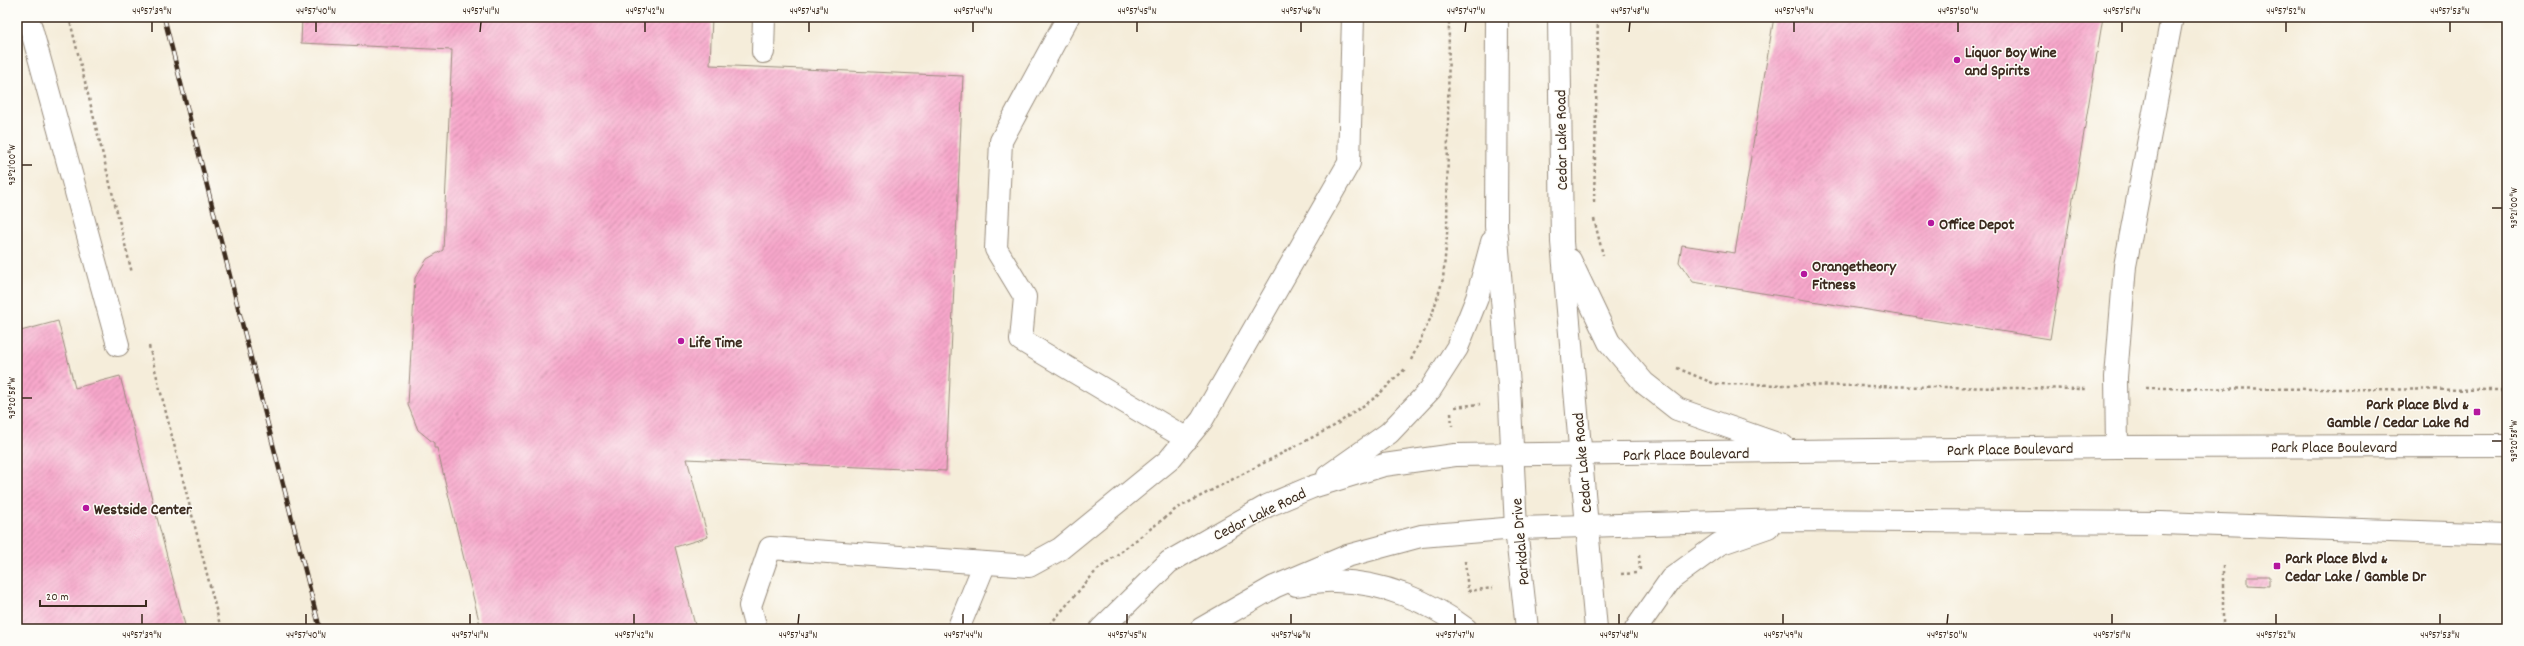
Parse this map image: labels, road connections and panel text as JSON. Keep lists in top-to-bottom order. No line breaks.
{"streets":{"street":["Cedar Lake Road","Park Place Boulevard","Parkdale Drive"]},"crossings":[["Cedar Lake Road","Park Place Boulevard"],["Cedar Lake Road","Parkdale Drive"],["Park Place Boulevard","Parkdale Drive"]],"places":{"other":["Liquor Boy Wine and Spirits","Office Depot","Orangetheory Fitness","Life Time","Westside Center"],"transit":["Park Place Blvd & Gamble / Cedar Lake Rd","Park Place Blvd & Cedar Lake / Gamble Dr"]},"scale_bar":"20 m","coordinates":["44°57'39\"N","44°57'40\"N","44°57'41\"N","44°57'42\"N","44°57'43\"N","44°57'44\"N","44°57'45\"N","44°57'46\"N","44°57'47\"N","44°57'48\"N","44°57'49\"N","44°57'50\"N","44°57'51\"N","44°57'52\"N","44°57'53\"N","93°21'00\"W","93°20'58\"W"]}
